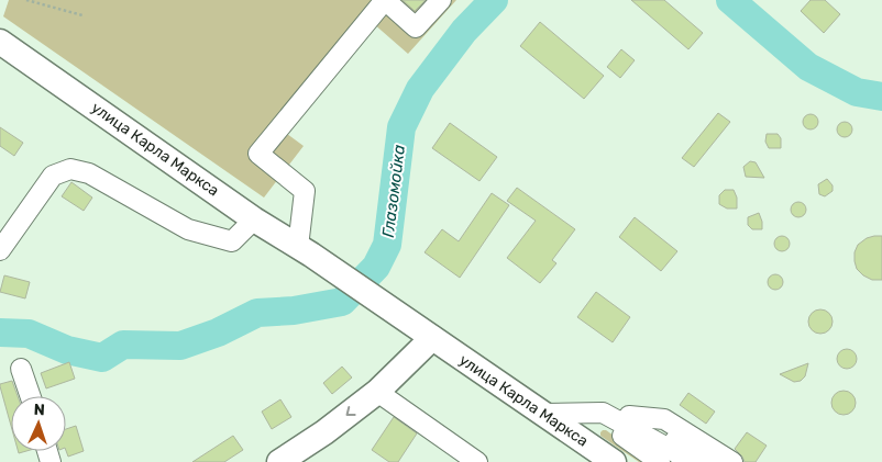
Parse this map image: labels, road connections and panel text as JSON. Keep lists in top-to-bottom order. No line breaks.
{"streets":{"main road":["улица Карла Маркса"]},"water":["Глазомойка"],"north":"top"}
